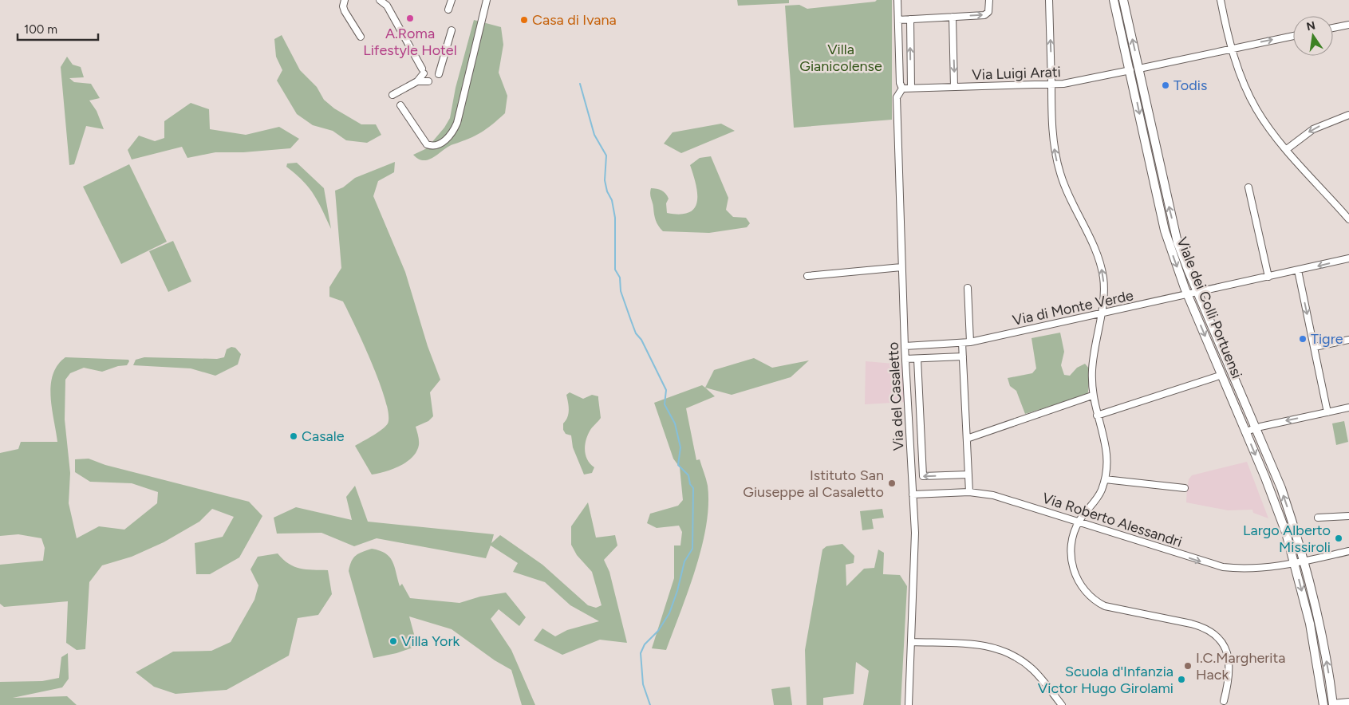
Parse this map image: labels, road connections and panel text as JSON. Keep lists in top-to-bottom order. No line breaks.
{"streets":{"main road":["Viale dei Colli Portuensi"],"street":["Via Luigi Arati","Via di Monte Verde","Via del Casaletto","Via Roberto Alessandri"]},"crossings":[["Via Luigi Arati","Viale dei Colli Portuensi"],["Via Luigi Arati","Via del Casaletto"],["Via di Monte Verde","Viale dei Colli Portuensi"],["Via di Monte Verde","Via del Casaletto"],["Viale dei Colli Portuensi","Via Roberto Alessandri"],["Via del Casaletto","Via Roberto Alessandri"]],"one_way":["Via Roberto Alessandri"],"parks":["Villa Gianicolense"],"places":["A.Roma Lifestyle Hotel","Casa di Ivana","Todis","Tigre","Casale","Istituto San Giuseppe al Casaletto","Largo Alberto Missiroli","Villa York","I.C.Margherita Hack","Scuola d'Infanzia Victor Hugo Girolami"],"scale_bar":"100 m","north":"top"}
